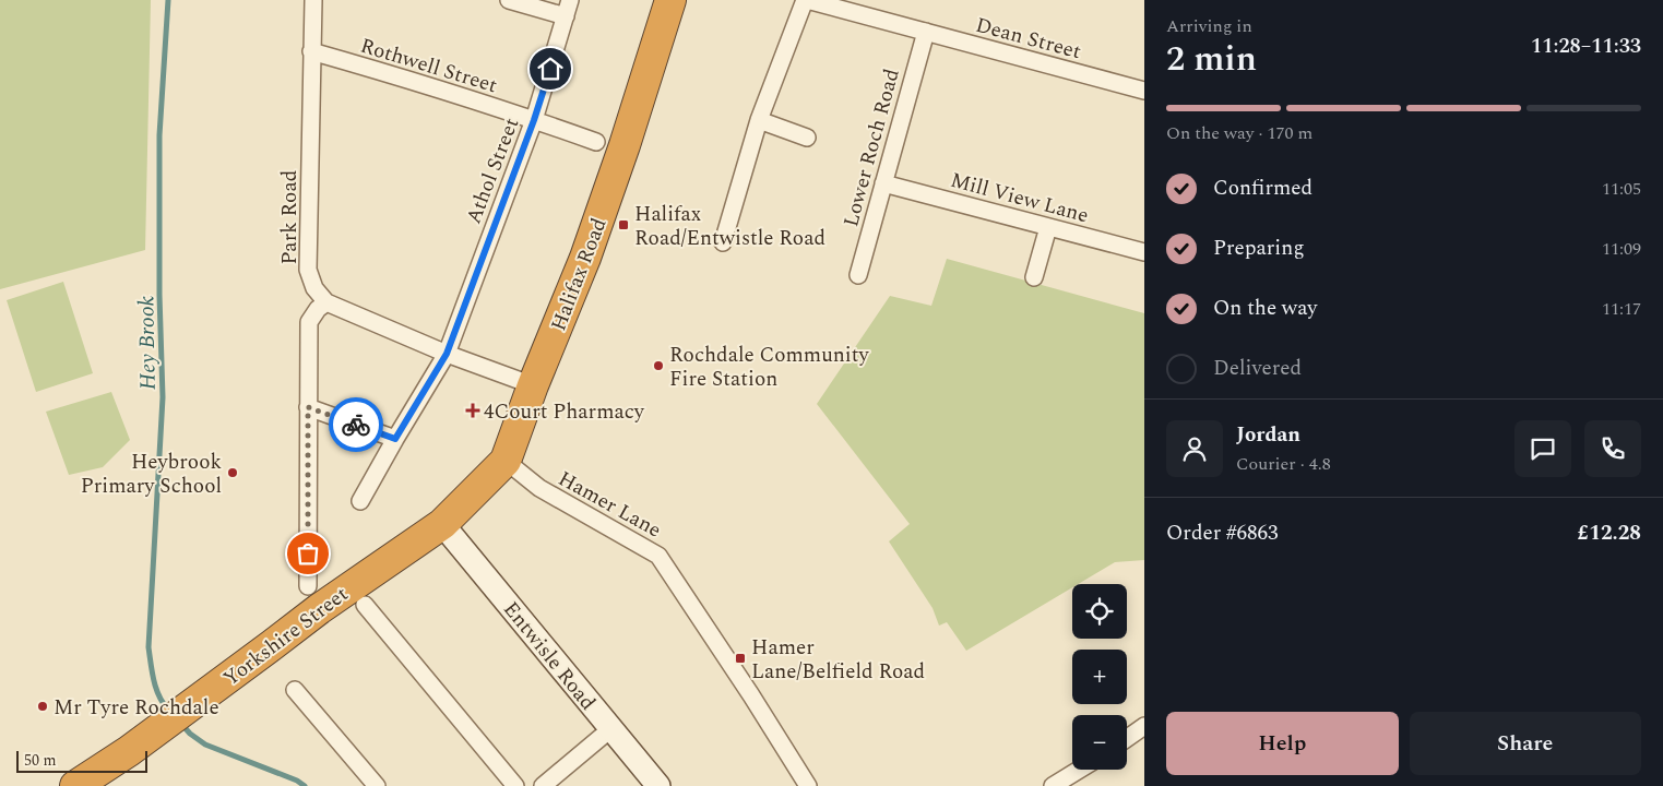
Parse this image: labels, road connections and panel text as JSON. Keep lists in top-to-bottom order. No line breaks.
{"streets":{"highway":["Halifax Road","Yorkshire Street"],"main road":["Entwisle Road"],"street":["Dean Street","Rothwell Street","Lower Roch Road","Athol Street","Mill View Lane","Park Road","Hamer Lane"]},"crossings":[["Dean Street","Lower Roch Road"],["Rothwell Street","Athol Street"],["Rothwell Street","Park Road"],["Lower Roch Road","Mill View Lane"],["Halifax Road","Hamer Lane"],["Halifax Road","Yorkshire Street"],["Halifax Road","Entwisle Road"],["Yorkshire Street","Entwisle Road"]],"water":["Hey Brook"],"places":{"transit":["Halifax Road/Entwistle Road","Hamer Lane/Belfield Road"],"other":["Rochdale Community Fire Station","Heybrook Primary School","Mr Tyre Rochdale"],"health":["4Court Pharmacy"]},"scale_bar":"50 m","page":{"heading":["2 min","Arriving in","11:28–11:33"],"panel":["Jordan","Courier · 4.8","Order #6863","£12.28"],"bar":"On the way · 170 m","list":[["Confirmed","11:05"],["Preparing","11:09"],["On the way","11:17"],"Delivered"],"map_buttons":["+","−"],"buttons":["Help","Share"],"scale":"50 m"}}
